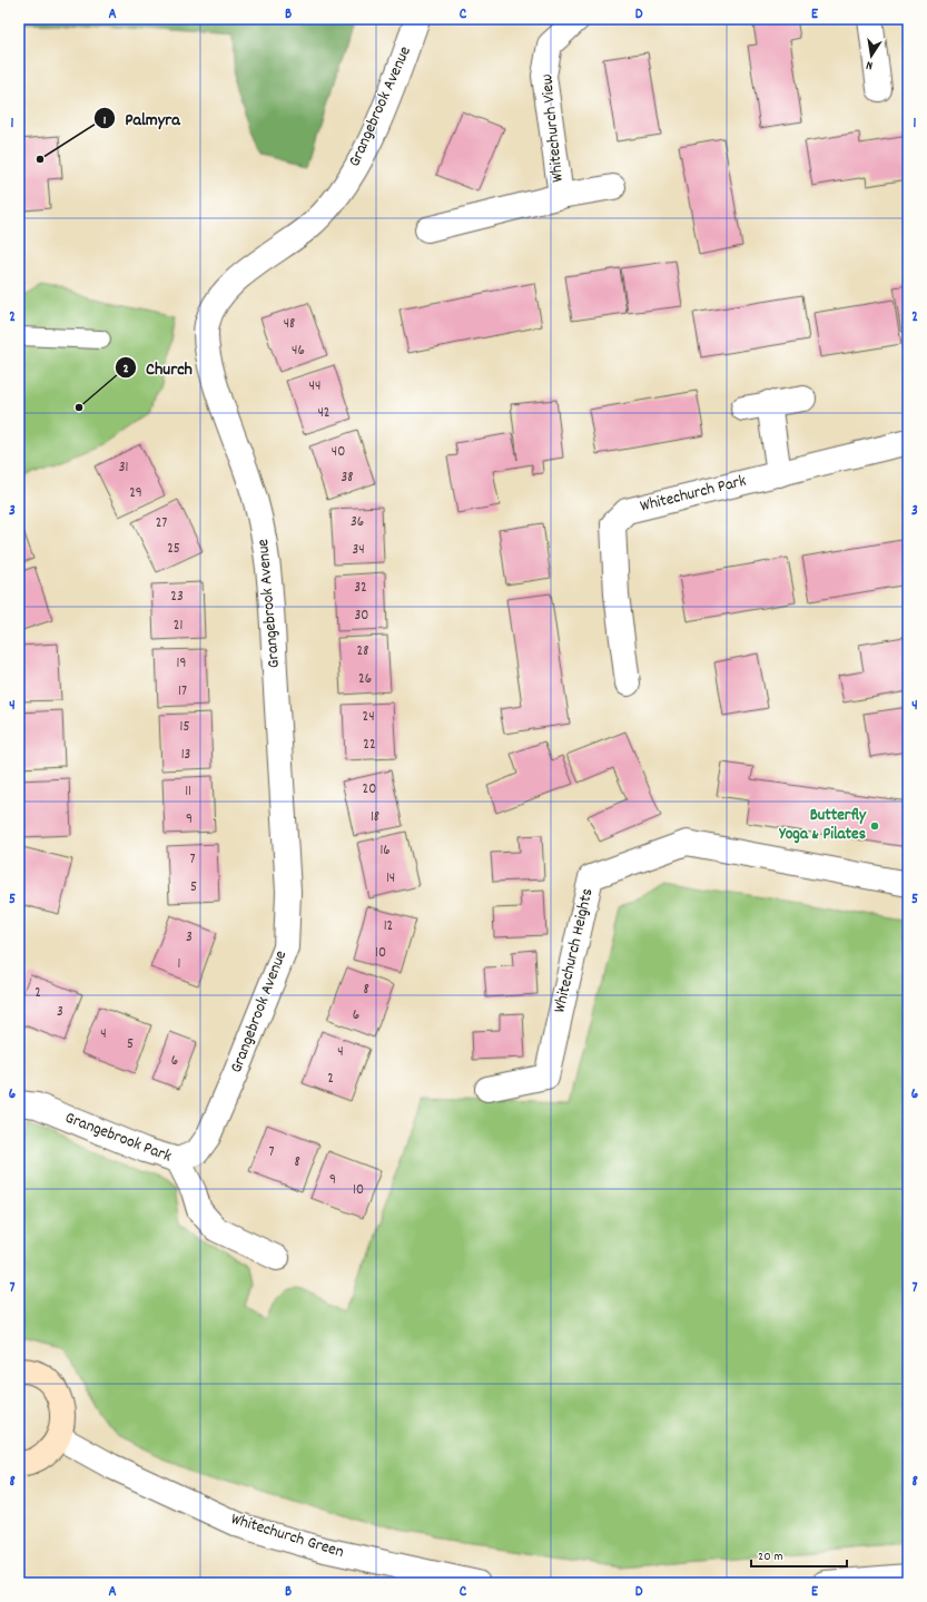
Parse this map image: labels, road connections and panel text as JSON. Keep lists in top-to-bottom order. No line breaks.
{"streets":{"street":["Grangebrook Avenue","Whitechurch View","Whitechurch Park","Whitechurch Heights","Grangebrook Park","Whitechurch Green"]},"crossings":[["Grangebrook Avenue","Grangebrook Park"]],"places":["Palmyra","Church","Butterfly Yoga & Pilates"],"house_numbers":["48","46","44","42","40","31","38","29","36","27","25","34","32","23","30","21","28","19","26","17","24","15","22","13","20","11","18","9","16","7","14","5","12","3","10","1","8","2","3","6","4","5","4","6","2","7","8","9","10"],"scale_bar":"20 m","north":"bottom","grid":{"columns":["A","B","C","D","E"],"rows":["1","2","3","4","5","6","7","8"]}}
